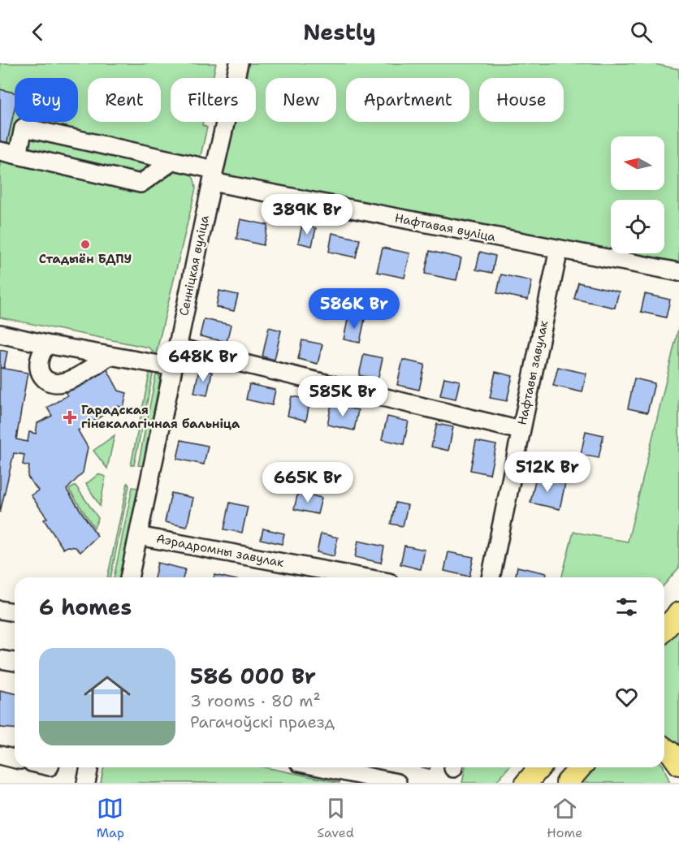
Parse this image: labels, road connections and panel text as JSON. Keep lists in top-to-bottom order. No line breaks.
{"streets":{"street":["Нафтавая вуліца","Сенніцкая вуліца","Нафтавы завулак","Аэрадромны завулак"]},"crossings":[["Нафтавая вуліца","Сенніцкая вуліца"],["Нафтавая вуліца","Нафтавы завулак"],["Сенніцкая вуліца","Аэрадромны завулак"]],"places":{"other":["Стадыён БДПУ"],"health":["Гарадская гінекалагічная бальніца"]},"north":"left","page":{"header":"Nestly","chip":["Buy","Rent","Filters","New","Apartment","House"],"price":["389K Br","586K Br","648K Br","585K Br","512K Br","665K Br"],"heading":"6 homes","list":[{"name":"586 000 Br","note":"3 rooms · 80 m² · Рагачоўскі праезд"}],"tabs":["Map","Saved","Home"]}}
